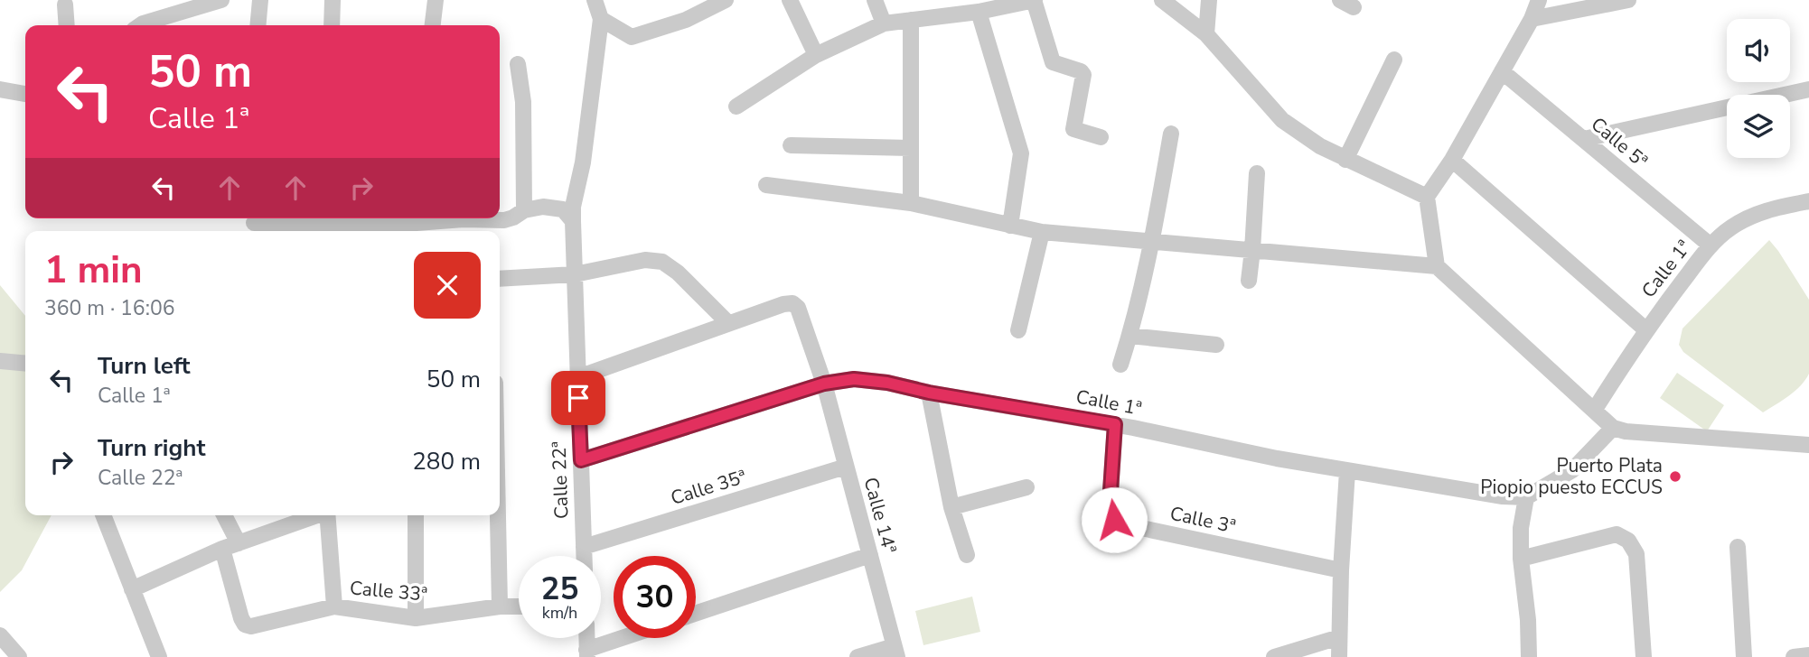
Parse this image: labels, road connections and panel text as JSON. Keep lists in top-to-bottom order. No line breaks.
{"streets":{"street":["Calle 5ª","Calle 1ª","Calle 22ª","Calle 35ª","Calle 14ª","Calle 3ª","Calle 33ª"]},"crossings":[["Calle 5ª","Calle 1ª"],["Calle 1ª","Calle 22ª"],["Calle 1ª","Calle 14ª"],["Calle 1ª","Calle 3ª"],["Calle 22ª","Calle 35ª"],["Calle 35ª","Calle 14ª"]],"places":["Puerto Plata Piopio puesto ECCUS"],"page":{"turn":["50 m","Calle 1ª"],"heading":["1 min","360 m · 16:06"],"list":[{"name":"Turn left","note":"Calle 1ª","value":"50 m"},{"name":"Turn right","note":"Calle 22ª","value":"280 m"}],"speed":"25 km/h","limit":"30"}}
